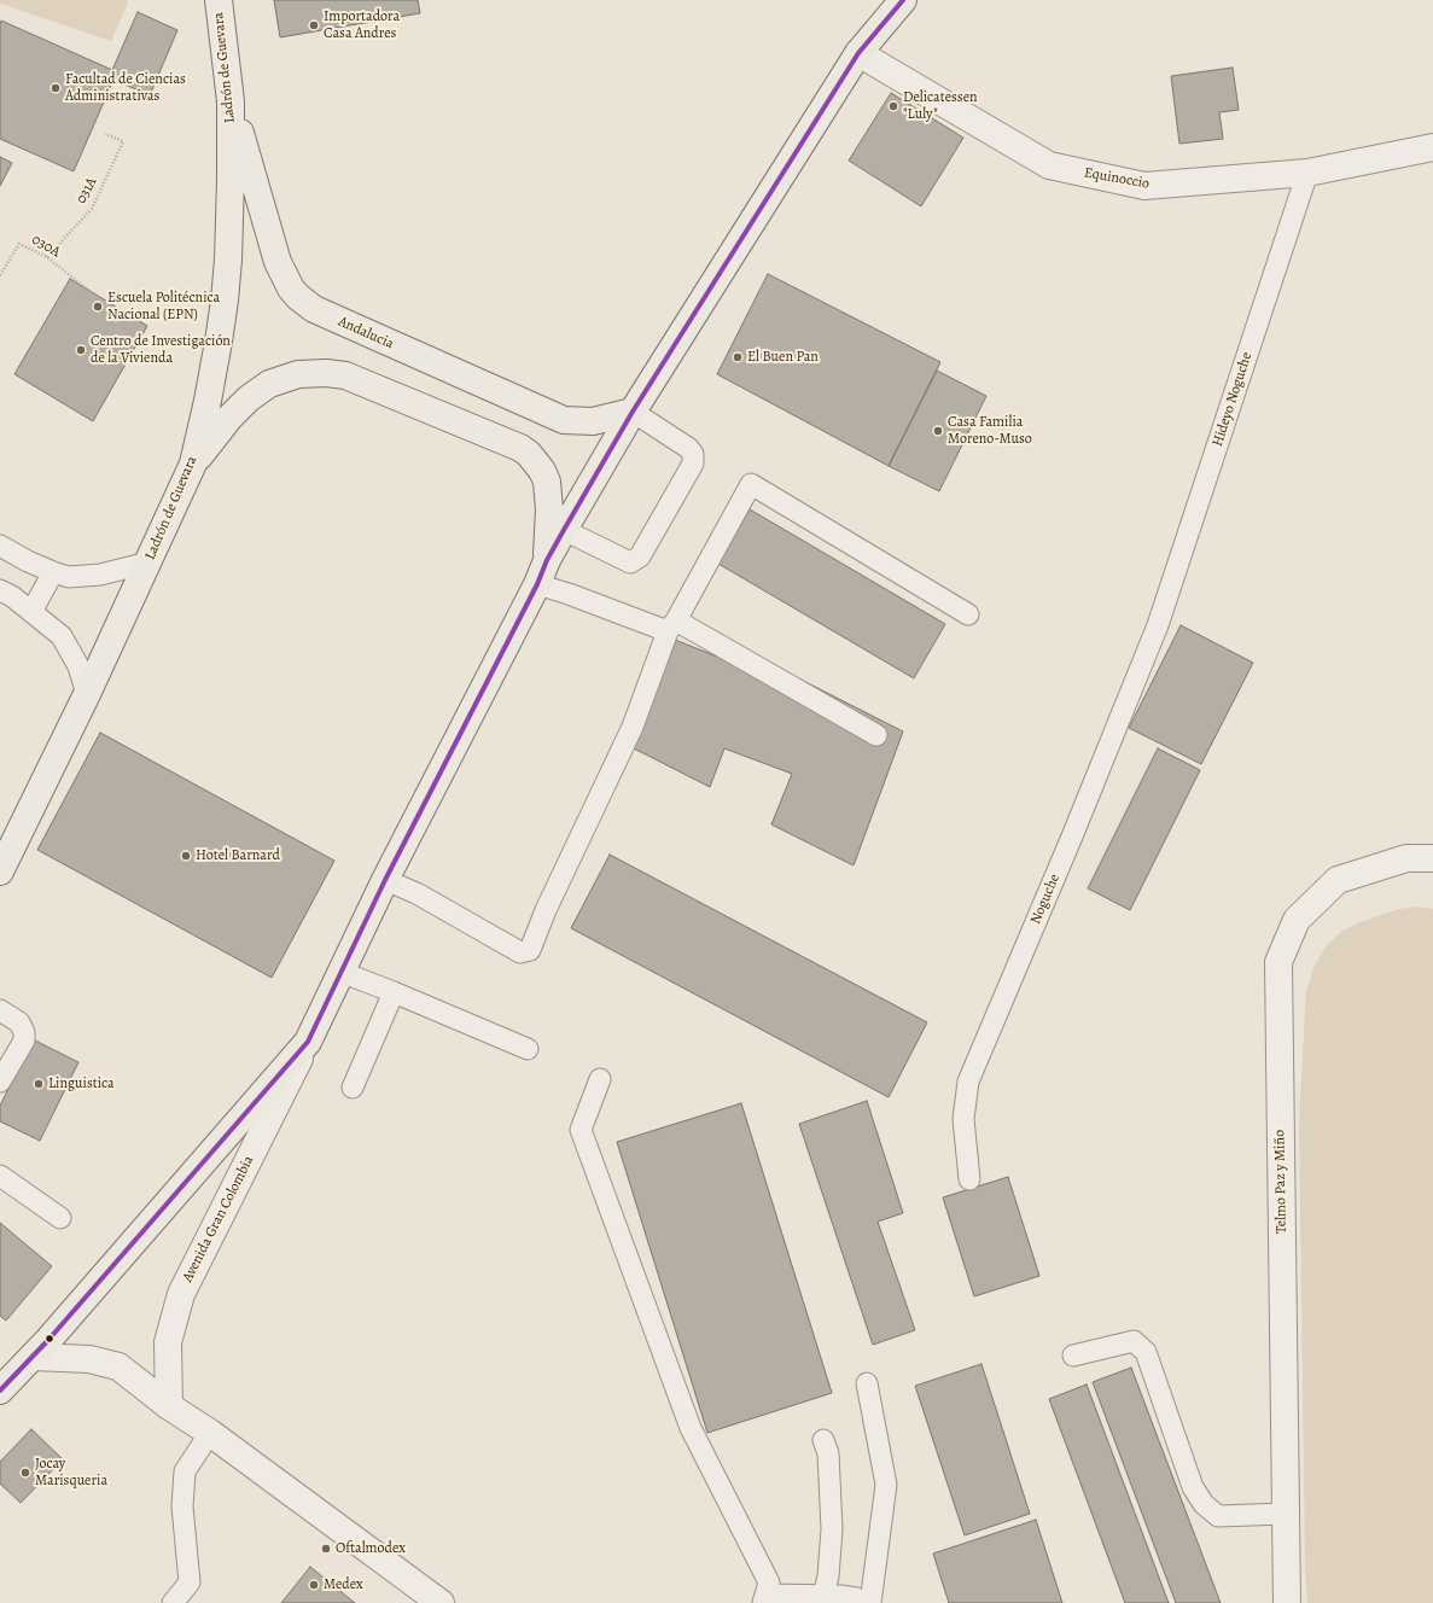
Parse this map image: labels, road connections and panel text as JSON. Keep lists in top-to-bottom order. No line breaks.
{"streets":{"main road":["Ladrón de Guevara","Andalucia"],"street":["Equinoccio","Telmo Paz y Miño","Avenida Gran Colombia"],"lane":["Hideyo Noguche","Noguche"],"path":["031A","030A"]},"crossings":[["Ladrón de Guevara","Andalucia"],["Equinoccio","Hideyo Noguche"],["031A","030A"],["Hideyo Noguche","Noguche"]],"places":["Importadora Casa Andres","Facultad de Ciencias Administrativas","Delicatessen \"Luly\"","Escuela Politécnica Nacional (EPN)","Centro de Investigación de la Vivienda","El Buen Pan","Casa Familia Moreno-Muso","Hotel Barnard","Linguistica","Jocay Marisqueria","Oftalmodex","Medex"]}
